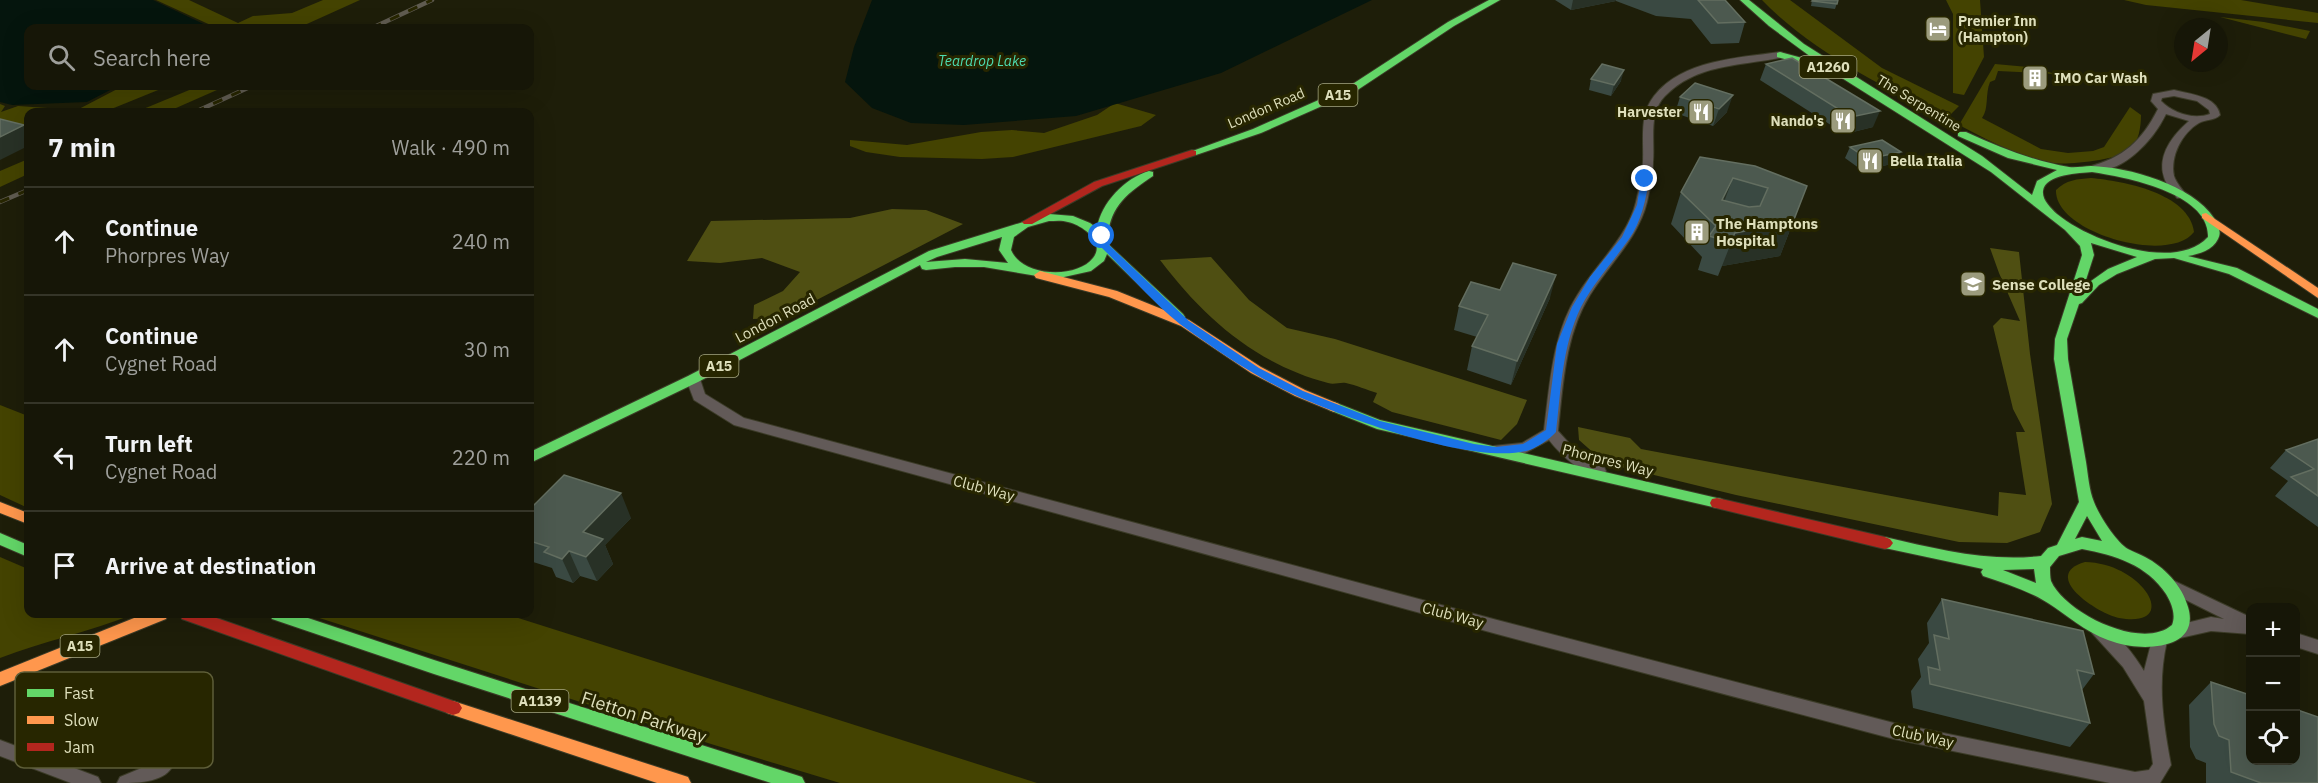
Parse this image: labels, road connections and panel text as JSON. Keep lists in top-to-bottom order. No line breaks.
{"streets":{"main road":["A1260","A15","The Serpentine","London Road","Phorpres Way","A1139","Fletton Parkway"],"street":["Club Way"]},"crossings":[["A15","London Road"],["A15","Phorpres Way"],["London Road","Phorpres Way"],["London Road","Club Way"],["Phorpres Way","Club Way"]],"water":["Teardrop Lake"],"places":{"hotel":["Premier Inn (Hampton)"],"building":["IMO Car Wash","The Hamptons Hospital"],"restaurant":["Harvester","Nando's","Bella Italia"],"school or university":["Sense College"]},"legend":["Fast","Slow","Jam"],"north":"bottom left","page":{"search":"Search here","heading":["7 min","Walk · 490 m"],"list":[["Continue","Phorpres Way","240 m"],["Continue","Cygnet Road","30 m"],["Turn left","Cygnet Road","220 m"],"Arrive at destination"],"map_buttons":["+","−"]}}
